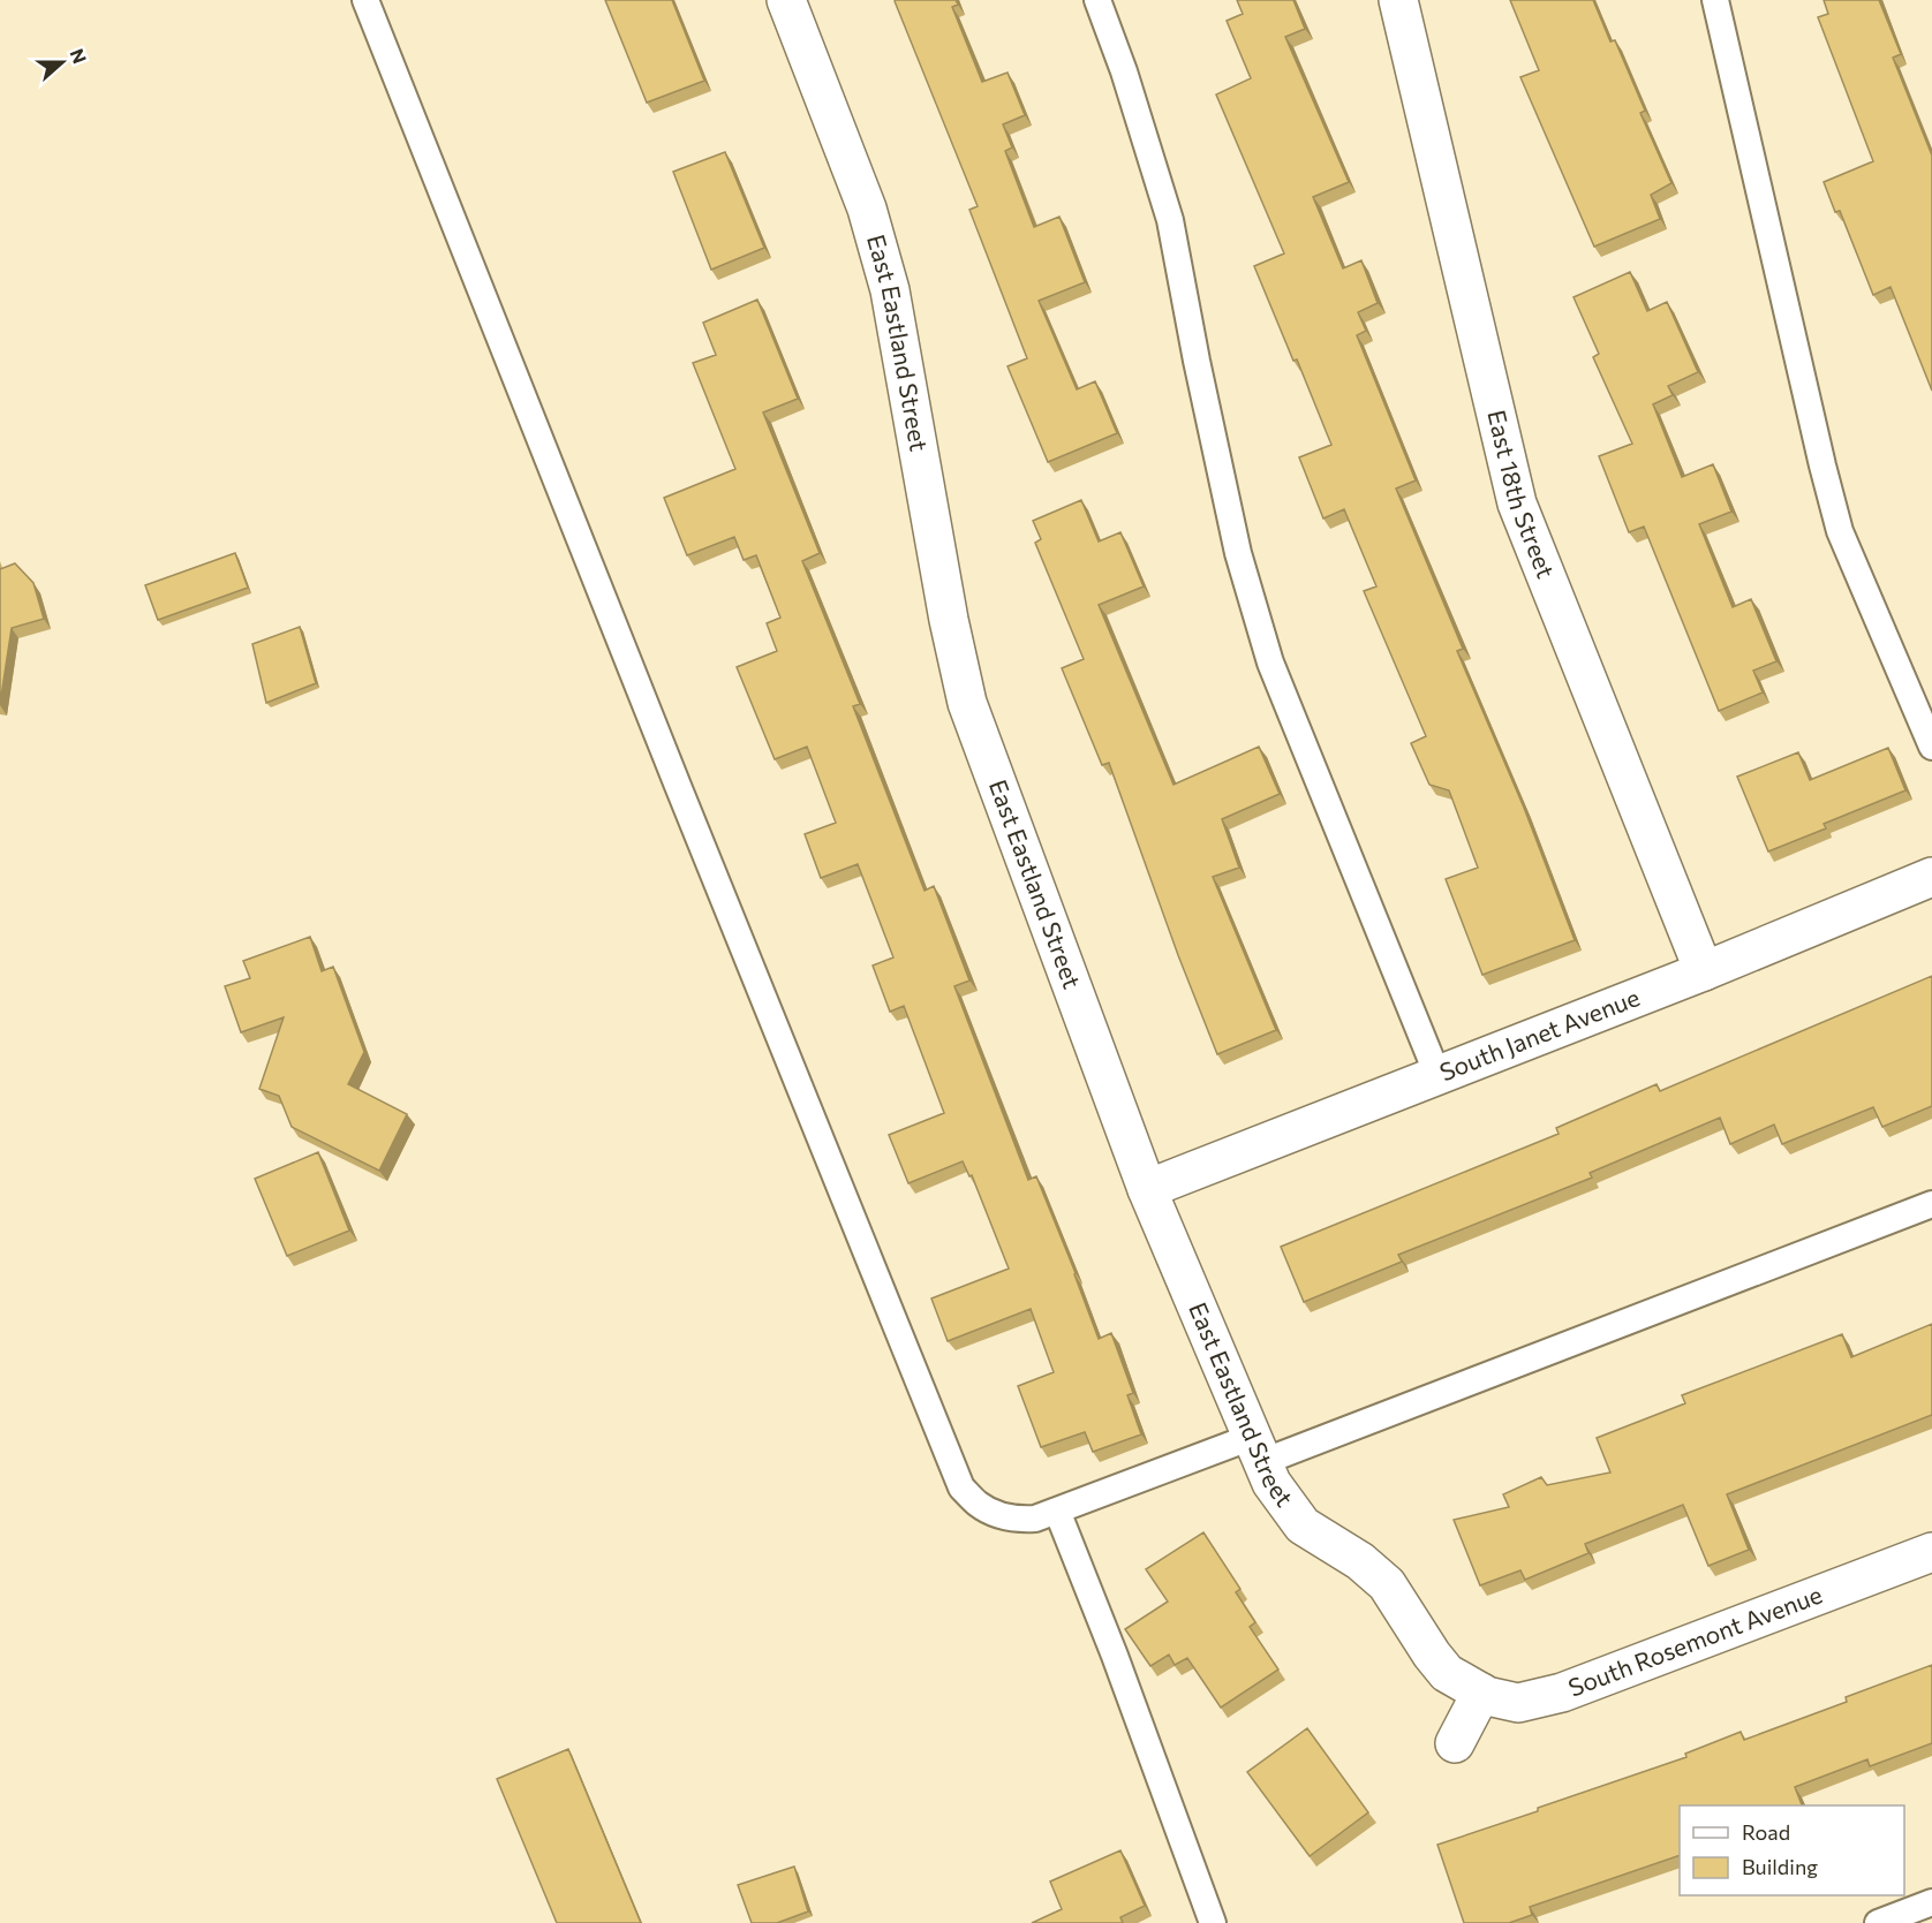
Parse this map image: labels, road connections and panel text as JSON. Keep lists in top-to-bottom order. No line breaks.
{"streets":{"street":["East Eastland Street","East 18th Street","South Janet Avenue","South Rosemont Avenue"]},"crossings":[["East Eastland Street","South Janet Avenue"],["East Eastland Street","South Rosemont Avenue"],["East 18th Street","South Janet Avenue"]],"legend":["Road","Building"],"north":"right"}
